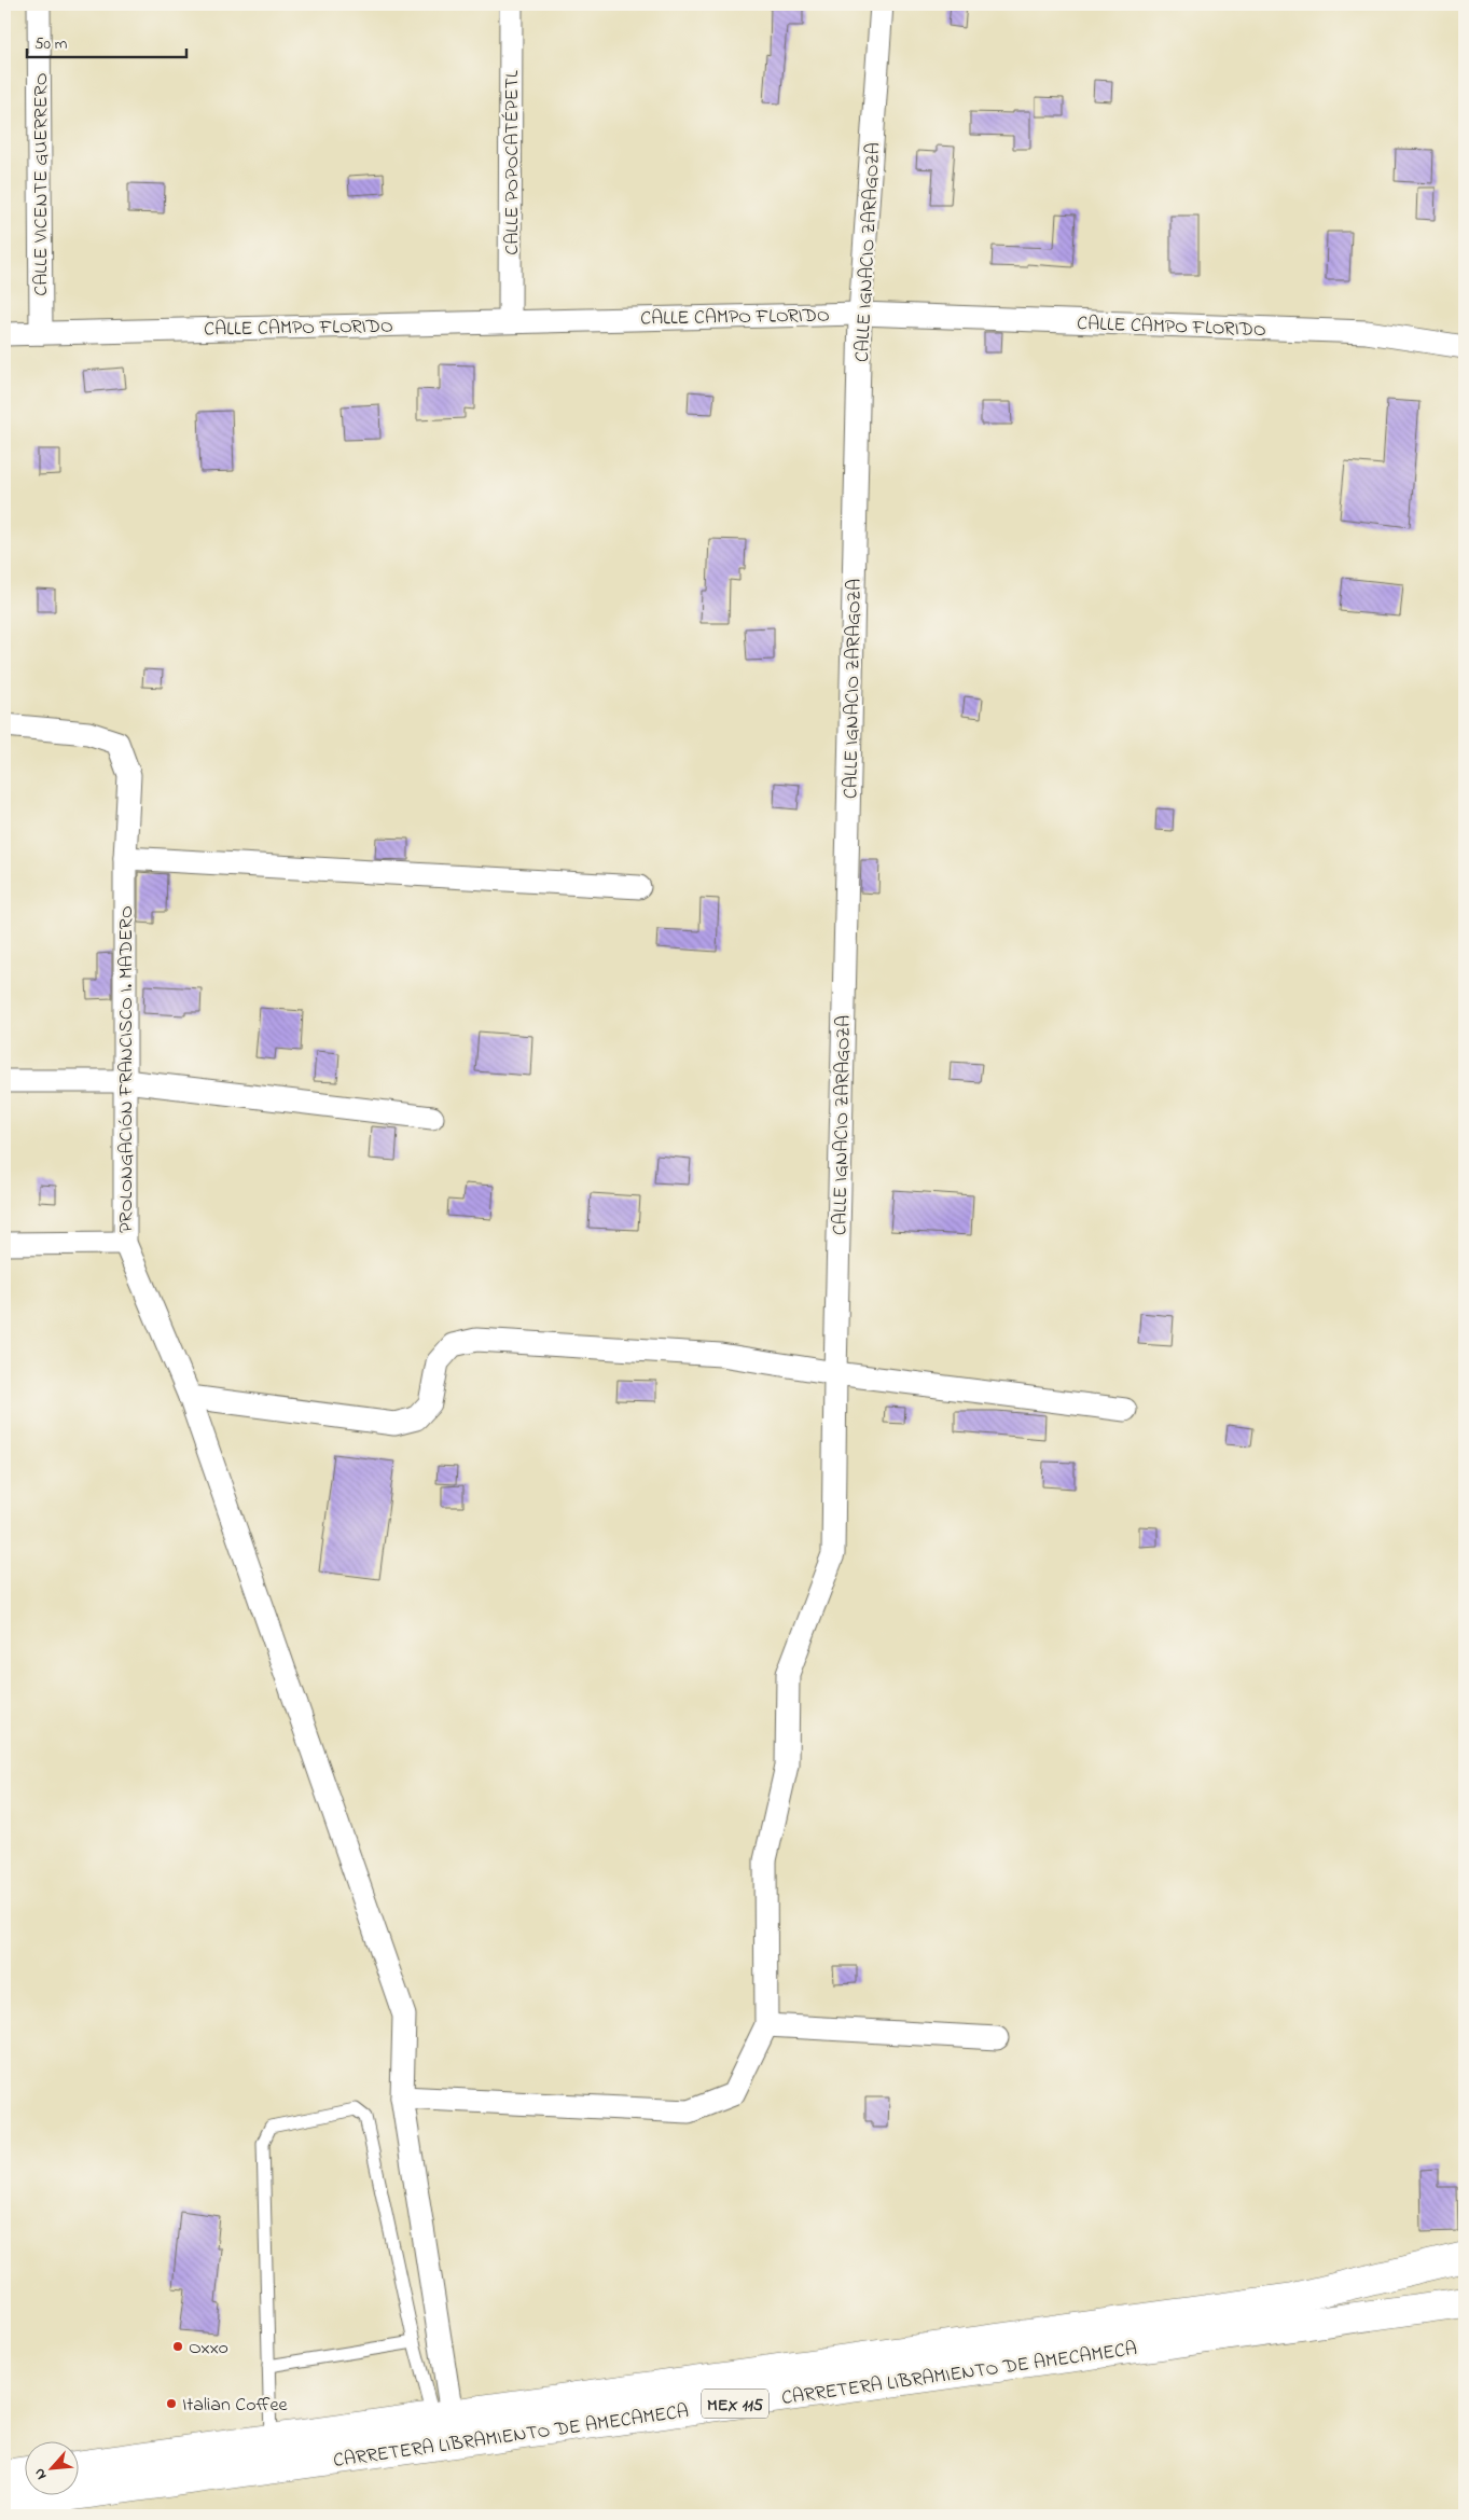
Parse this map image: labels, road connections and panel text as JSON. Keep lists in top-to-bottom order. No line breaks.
{"streets":{"main road":["CARRETERA LIBRAMIENTO DE AMECAMECA","MEX 115"],"street":["CALLE POPOCATÉPETL","CALLE VICENTE GUERRERO","CALLE IGNACIO ZARAGOZA","CALLE CAMPO FLORIDO","PROLONGACIÓN FRANCISCO I. MADERO"]},"crossings":[["CALLE POPOCATÉPETL","CALLE CAMPO FLORIDO"],["CALLE VICENTE GUERRERO","CALLE CAMPO FLORIDO"],["CALLE IGNACIO ZARAGOZA","CALLE CAMPO FLORIDO"],["PROLONGACIÓN FRANCISCO I. MADERO","CARRETERA LIBRAMIENTO DE AMECAMECA"]],"places":["Oxxo","Italian Coffee"],"scale_bar":"50 m","north":"bottom left"}
